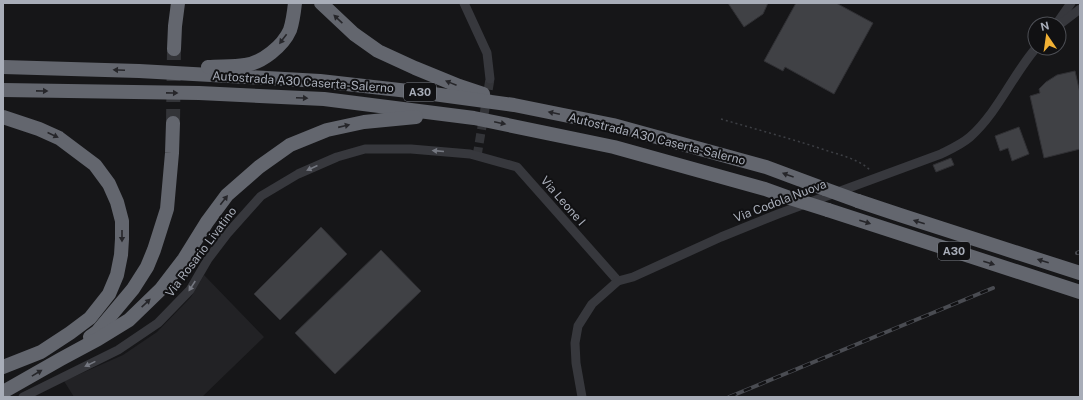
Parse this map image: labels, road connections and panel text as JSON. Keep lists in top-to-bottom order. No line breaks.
{"streets":{"highway":["Autostrada A30 Caserta-Salerno","A30"],"street":["Via Leone I","Via Codola Nuova","Via Rosario Livatino"]},"crossings":[["Via Leone I","Via Codola Nuova"],["Via Leone I","Via Rosario Livatino"]],"one_way":["Via Rosario Livatino"],"north":"top"}
